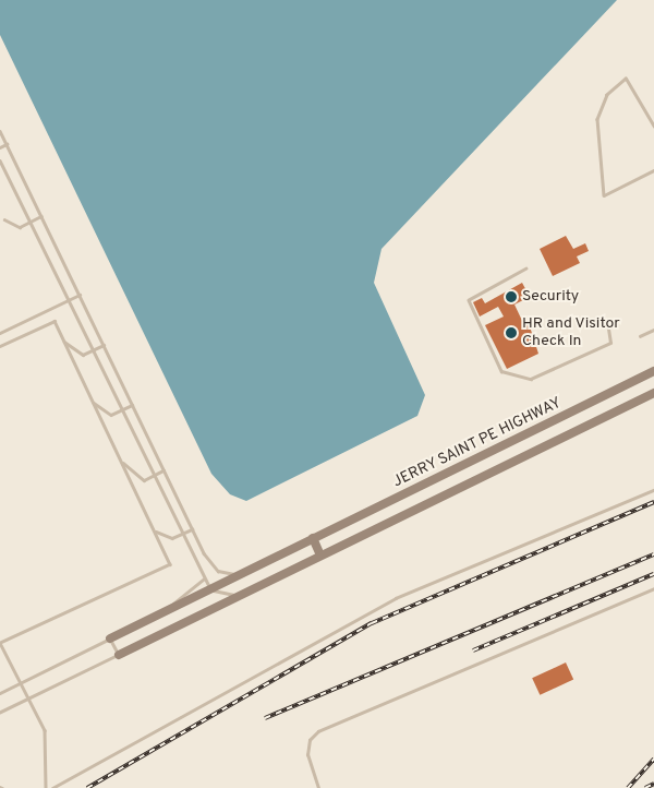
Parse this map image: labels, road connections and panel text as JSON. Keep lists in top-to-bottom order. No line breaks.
{"streets":{"main road":["JERRY SAINT PE HIGHWAY"]},"places":["Security","HR and Visitor Check In"]}
